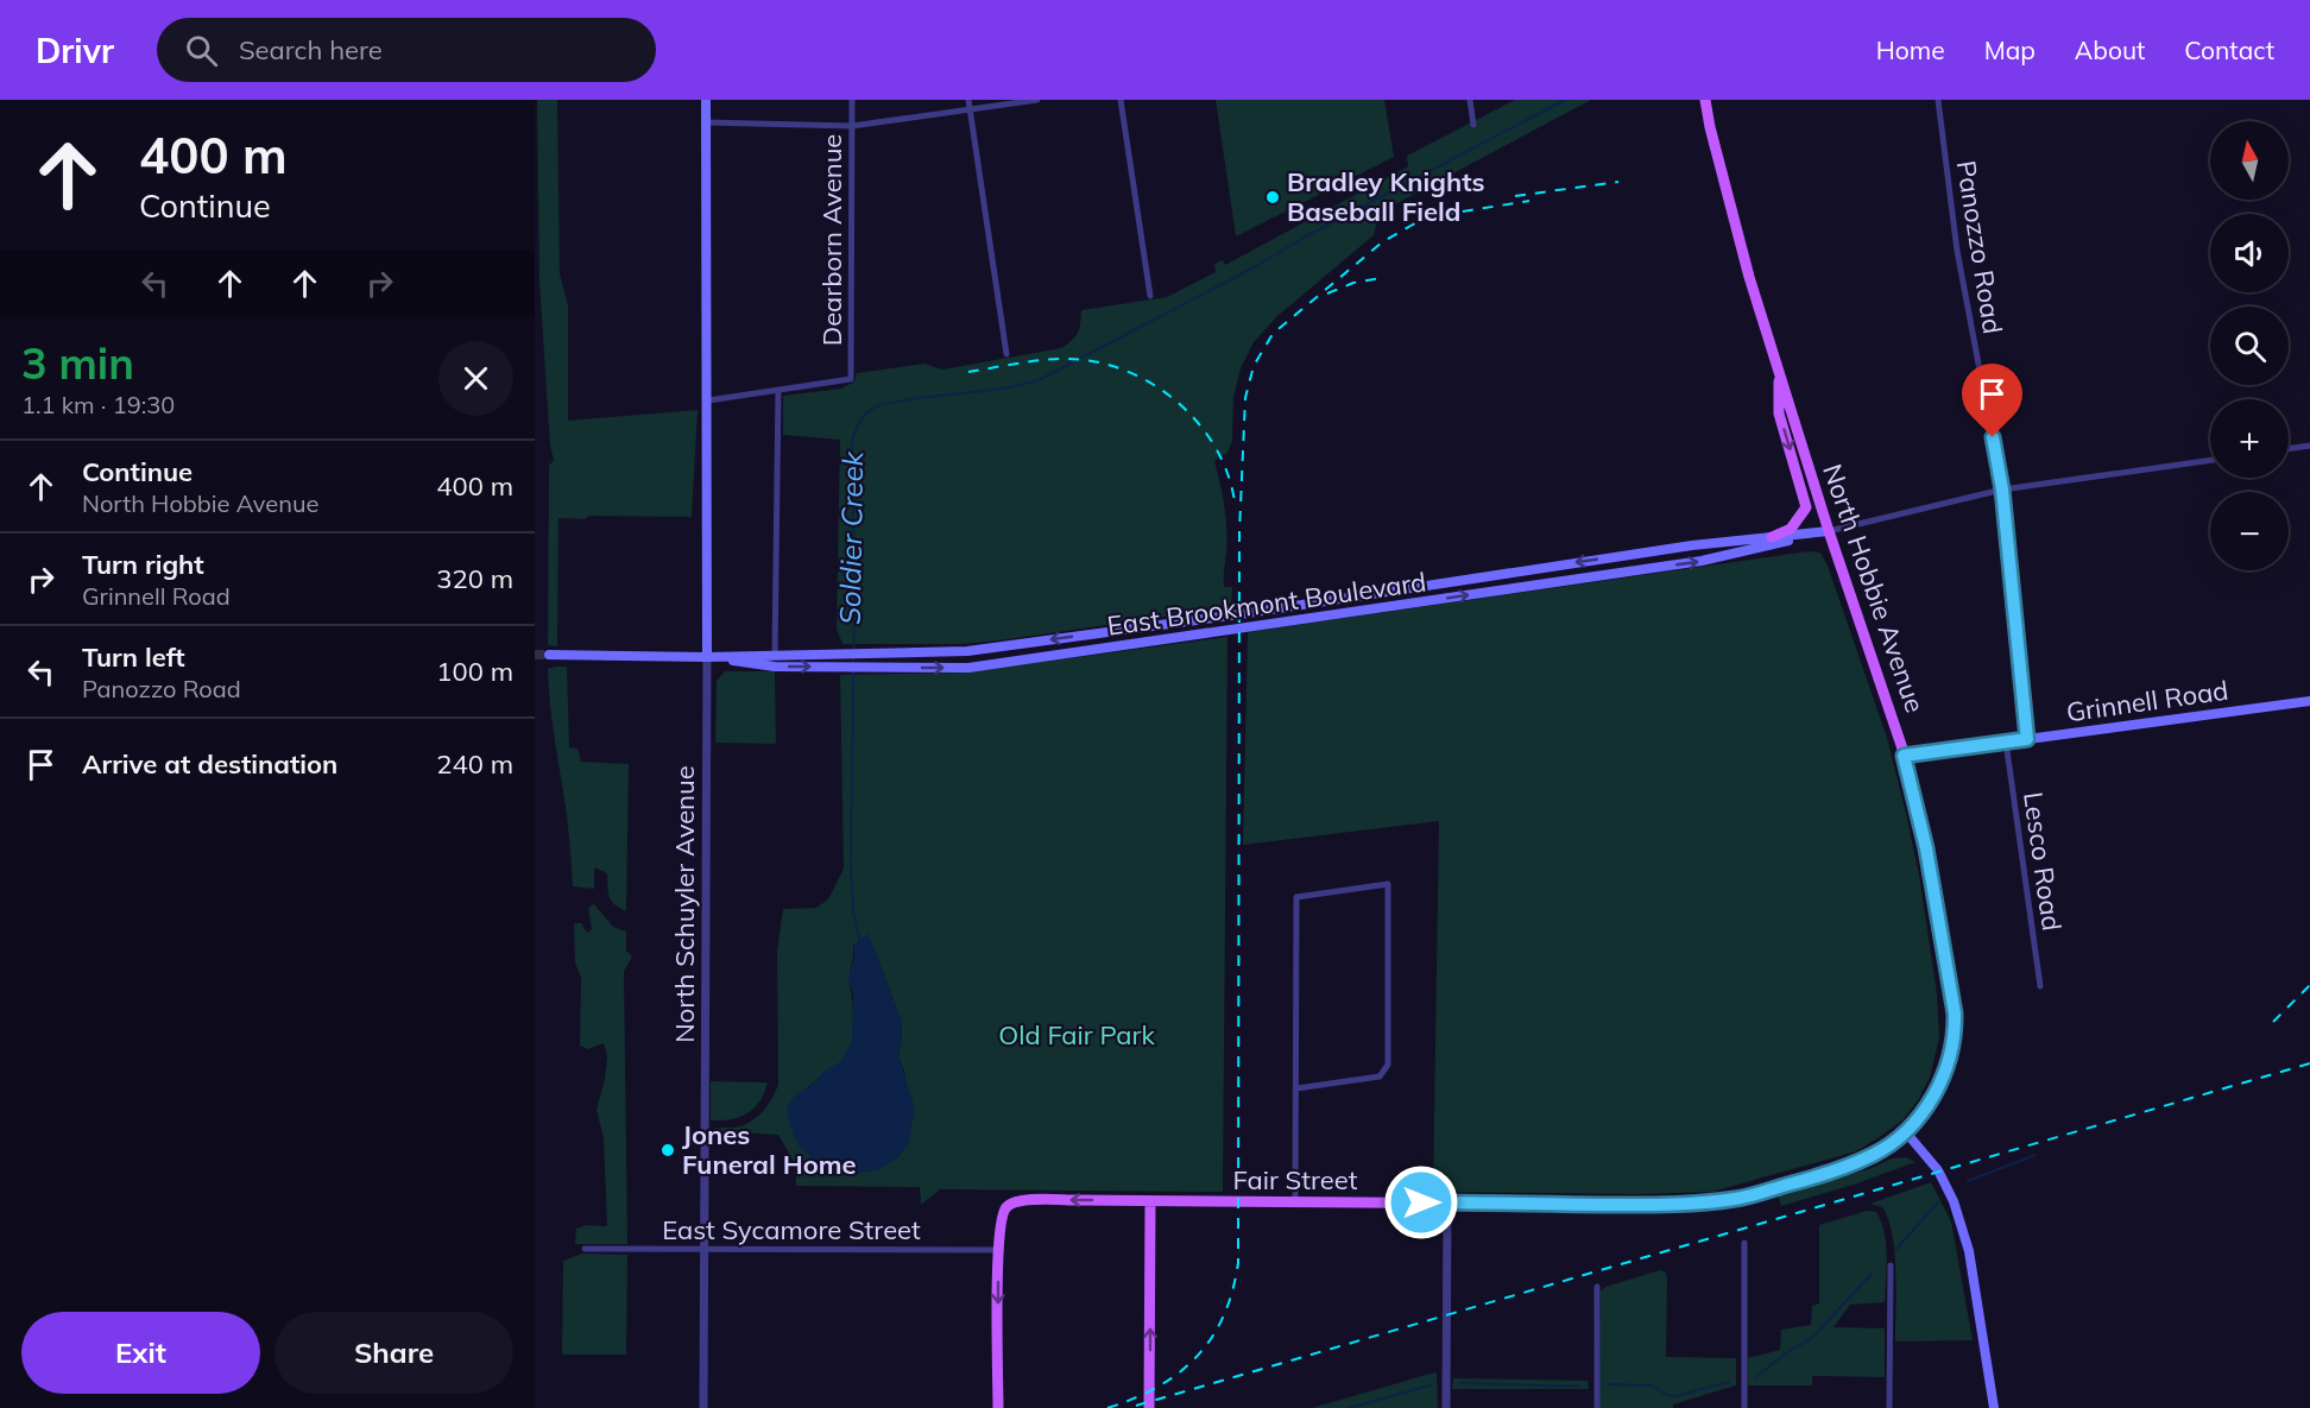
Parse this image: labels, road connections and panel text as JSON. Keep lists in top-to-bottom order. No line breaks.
{"streets":{"main road":["North Hobbie Avenue","East Brookmont Boulevard","Grinnell Road","North Schuyler Avenue","Fair Street"],"street":["Dearborn Avenue","Panozzo Road","Lesco Road","East Sycamore Street"]},"crossings":[["Panozzo Road","East Brookmont Boulevard"],["Panozzo Road","Grinnell Road"],["North Hobbie Avenue","East Brookmont Boulevard"],["North Hobbie Avenue","Grinnell Road"],["North Hobbie Avenue","Fair Street"],["East Brookmont Boulevard","North Schuyler Avenue"],["Grinnell Road","Lesco Road"],["North Schuyler Avenue","East Sycamore Street"],["Fair Street","East Sycamore Street"]],"water":["Soldier Creek"],"parks":["Old Fair Park"],"places":["Bradley Knights Baseball Field","Jones Funeral Home"],"north":"top","page":{"header":"Drivr","search":"Search here","nav":["Home","Map","About","Contact"],"turn":["400 m","Continue"],"map_buttons":["+","−"],"heading":["3 min","1.1 km · 19:30"],"list":[{"name":"Continue","note":"North Hobbie Avenue","value":"400 m"},{"name":"Turn right","note":"Grinnell Road","value":"320 m"},{"name":"Turn left","note":"Panozzo Road","value":"100 m"},{"name":"Arrive at destination","value":"240 m"}],"buttons":["Exit","Share"]}}
